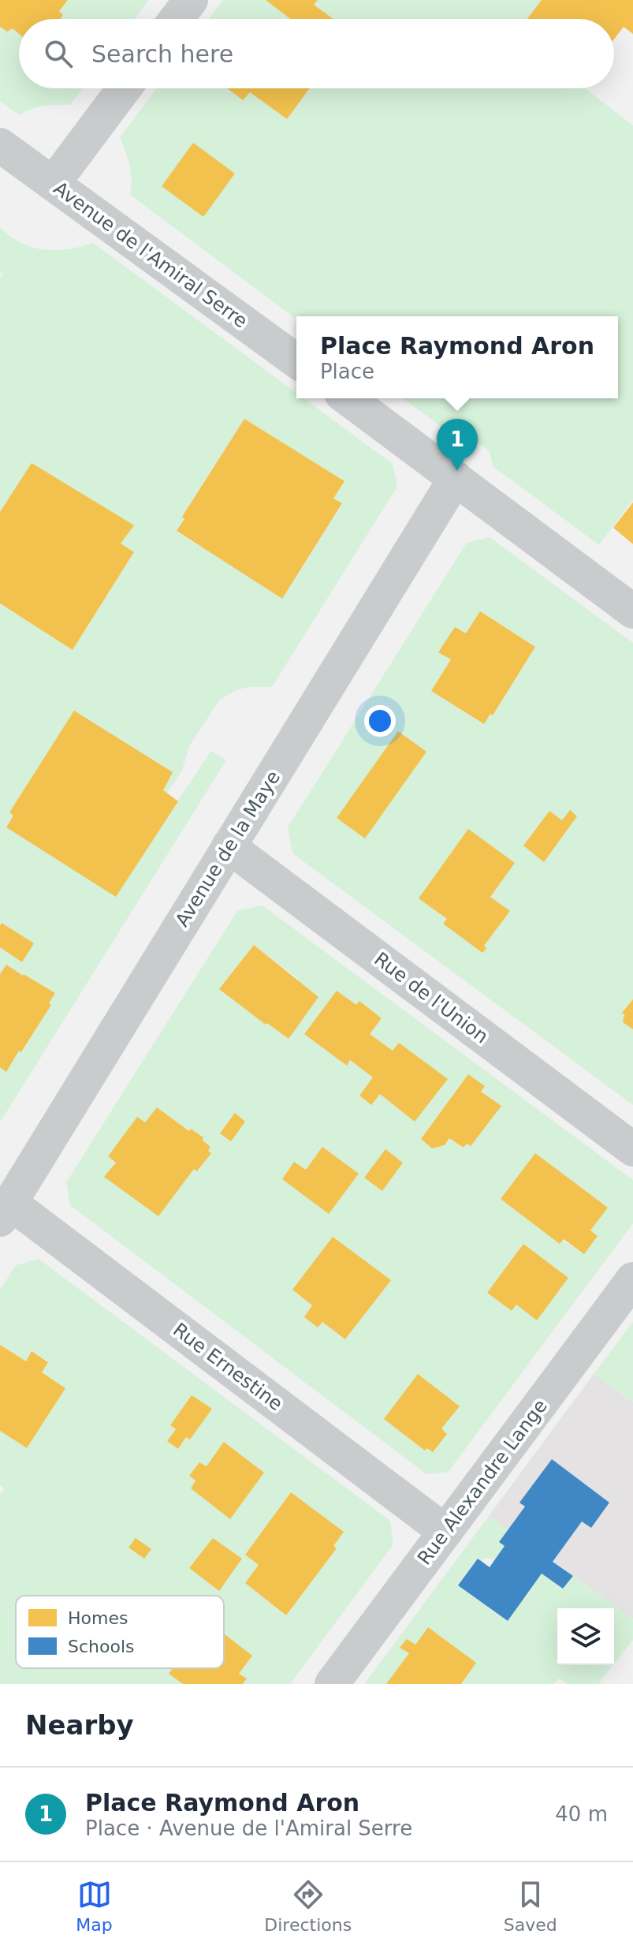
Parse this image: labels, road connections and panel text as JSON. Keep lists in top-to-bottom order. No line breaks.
{"streets":{"street":["Avenue de l'Amiral Serre","Avenue de la Maye","Rue de l'Union","Rue Ernestine","Rue Alexandre Lange"]},"crossings":[["Avenue de la Maye","Rue de l'Union"],["Avenue de la Maye","Rue Ernestine"],["Rue Ernestine","Rue Alexandre Lange"]],"legend":["Homes","Schools"],"page":{"search":"Search here","popup":["Place Raymond Aron","Place"],"pins":"1","heading":"Nearby","list":[{"mark":"1","name":"Place Raymond Aron","note":"Place · Avenue de l'Amiral Serre","value":"40 m"}],"nav":["Map","Directions","Saved"]}}
